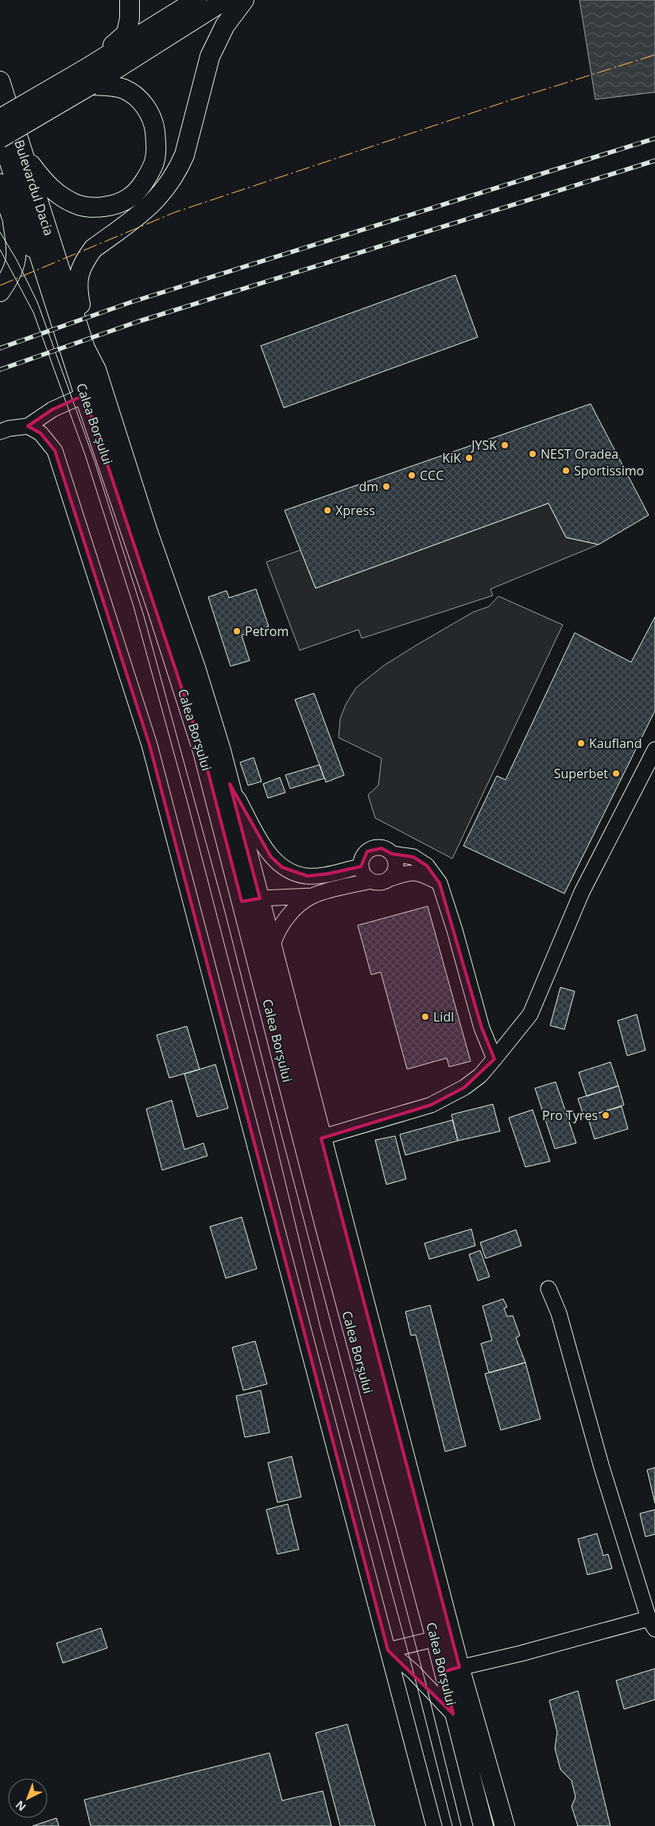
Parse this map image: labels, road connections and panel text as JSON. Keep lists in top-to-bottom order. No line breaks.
{"streets":{"main road":["Bulevardul Dacia","Calea Borșului"]},"crossings":[["Bulevardul Dacia","Calea Borșului"]],"places":["JYSK","NEST Oradea","KiK","Sportissimo","CCC","dm","Xpress","Petrom","Kaufland","Superbet","Lidl","Pro Tyres"],"north":"bottom left"}
